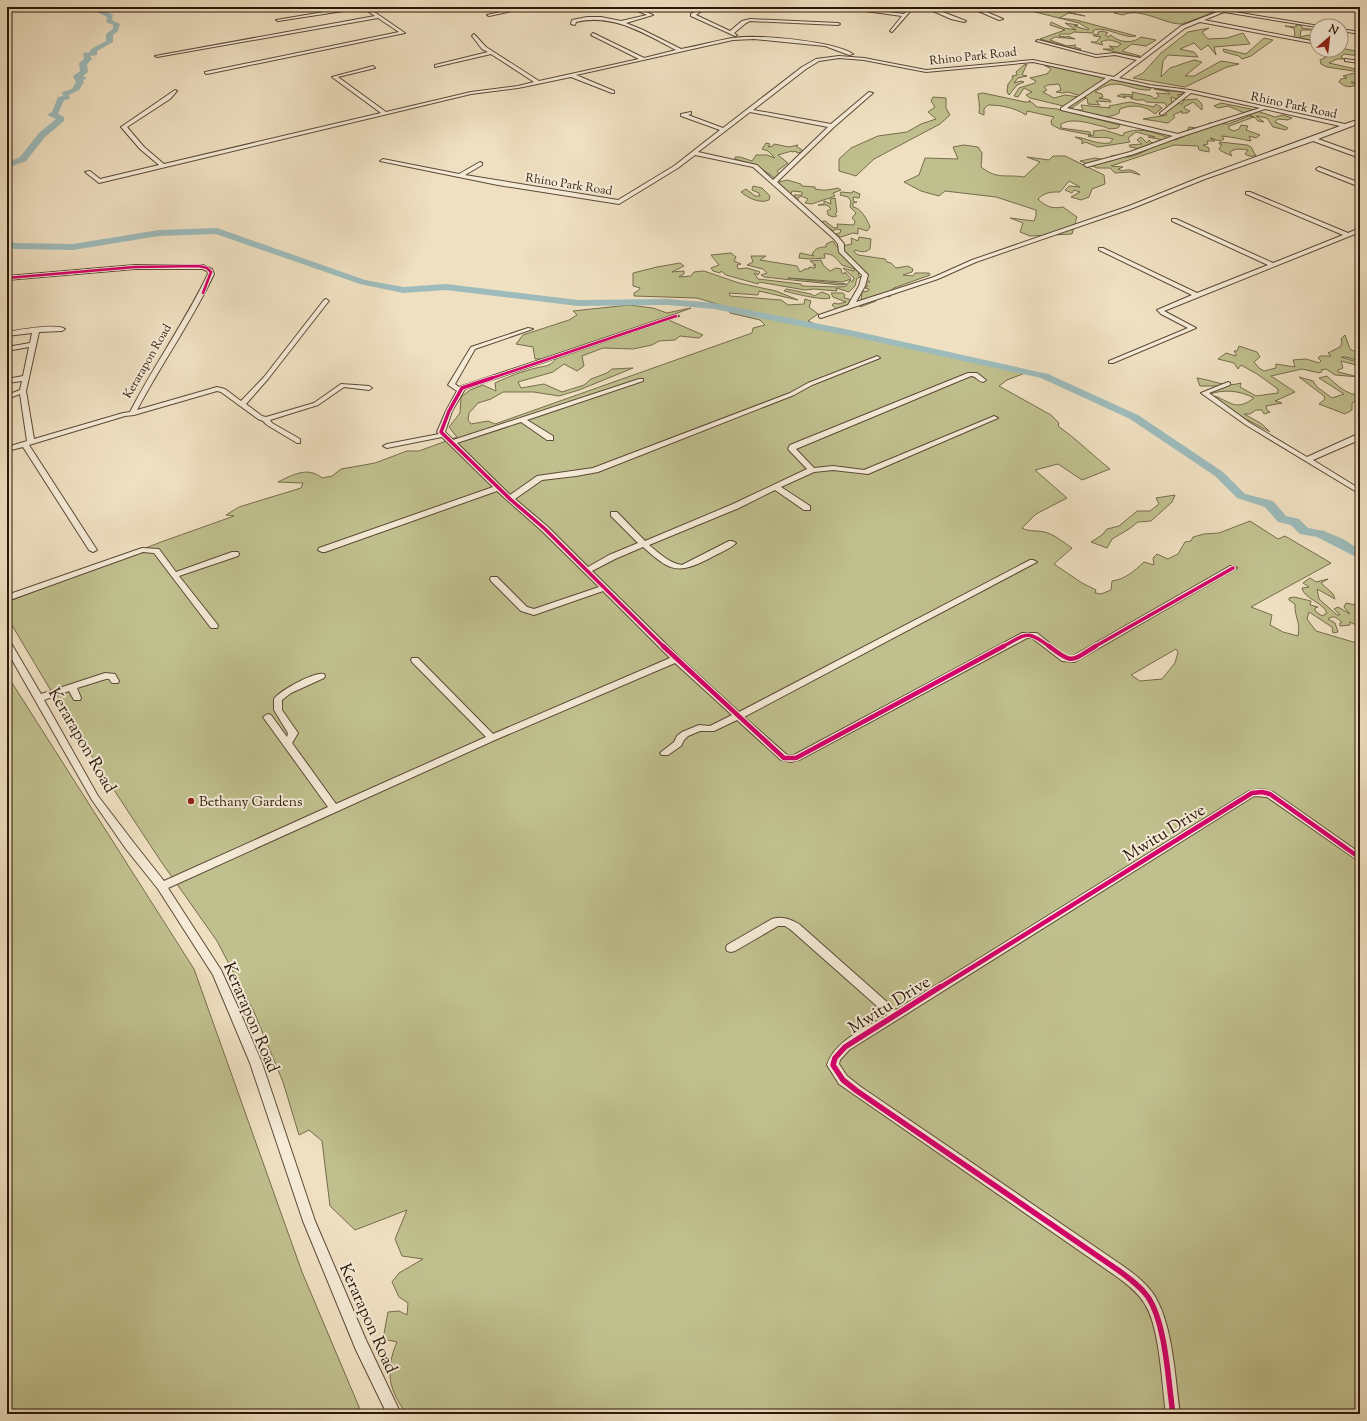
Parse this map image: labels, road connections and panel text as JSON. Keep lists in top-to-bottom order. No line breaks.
{"streets":{"street":["Rhino Park Road","Kerarapon Road","Mwitu Drive"]},"places":["Bethany Gardens"],"north":"top right"}
